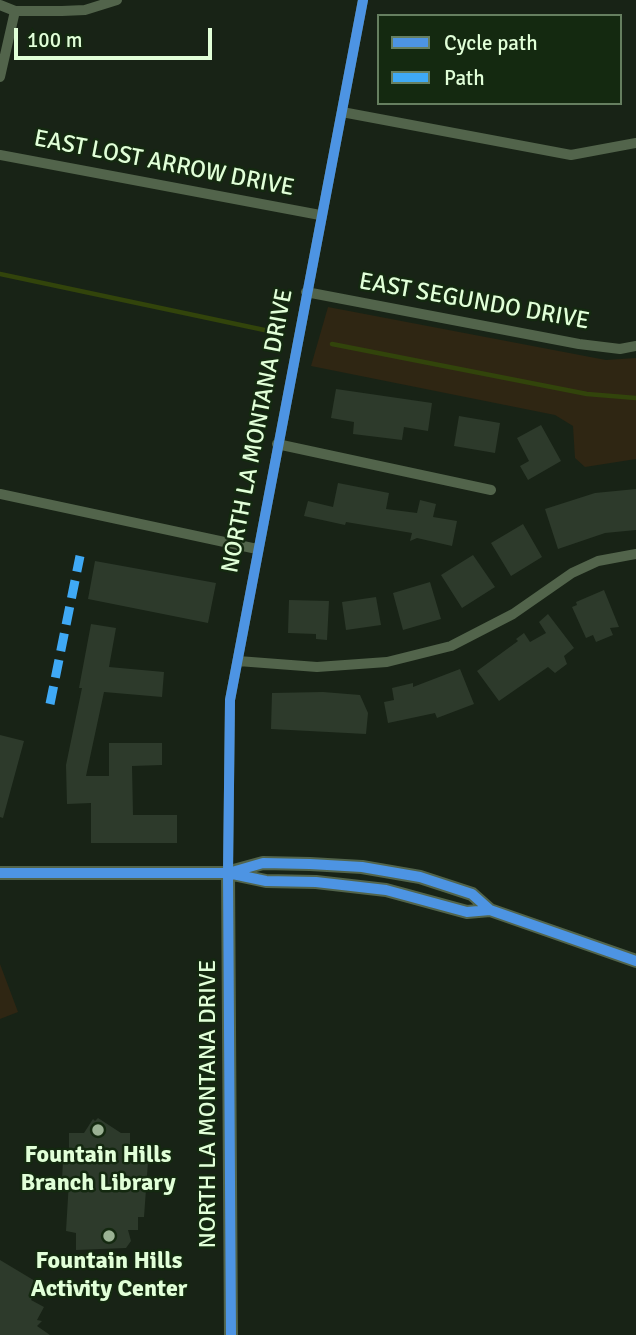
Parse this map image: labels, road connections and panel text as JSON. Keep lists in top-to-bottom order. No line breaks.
{"streets":{"street":["EAST LOST ARROW DRIVE","EAST SEGUNDO DRIVE","NORTH LA MONTANA DRIVE"]},"crossings":[["EAST LOST ARROW DRIVE","NORTH LA MONTANA DRIVE"],["EAST SEGUNDO DRIVE","NORTH LA MONTANA DRIVE"]],"places":["Fountain Hills Branch Library","Fountain Hills Activity Center"],"legend":["Cycle path","Path"],"scale_bar":"100 m"}
